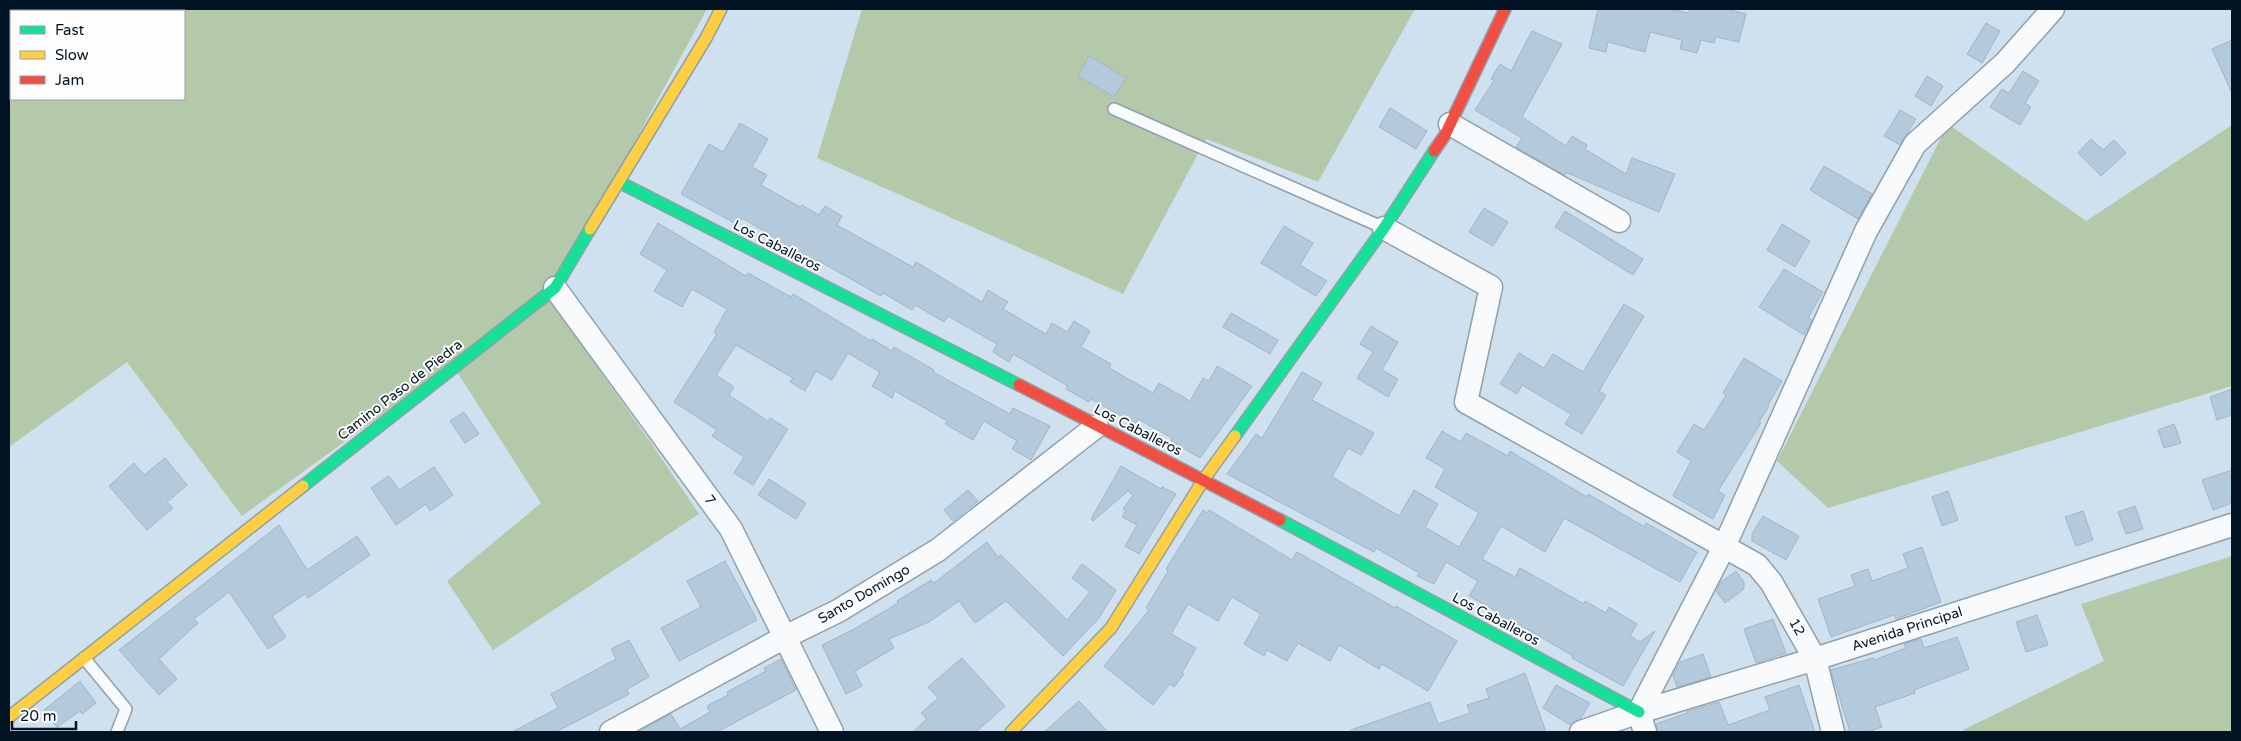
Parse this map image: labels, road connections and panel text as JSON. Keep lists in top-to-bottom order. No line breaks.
{"streets":{"street":["Los Caballeros","Camino Paso de Piedra","7","Santo Domingo","12","Avenida Principal"]},"crossings":[["Los Caballeros","Camino Paso de Piedra"],["Los Caballeros","Santo Domingo"],["Los Caballeros","Avenida Principal"],["Camino Paso de Piedra","7"],["7","Santo Domingo"],["12","Avenida Principal"]],"legend":["Fast","Slow","Jam"],"scale_bar":"20 m"}
